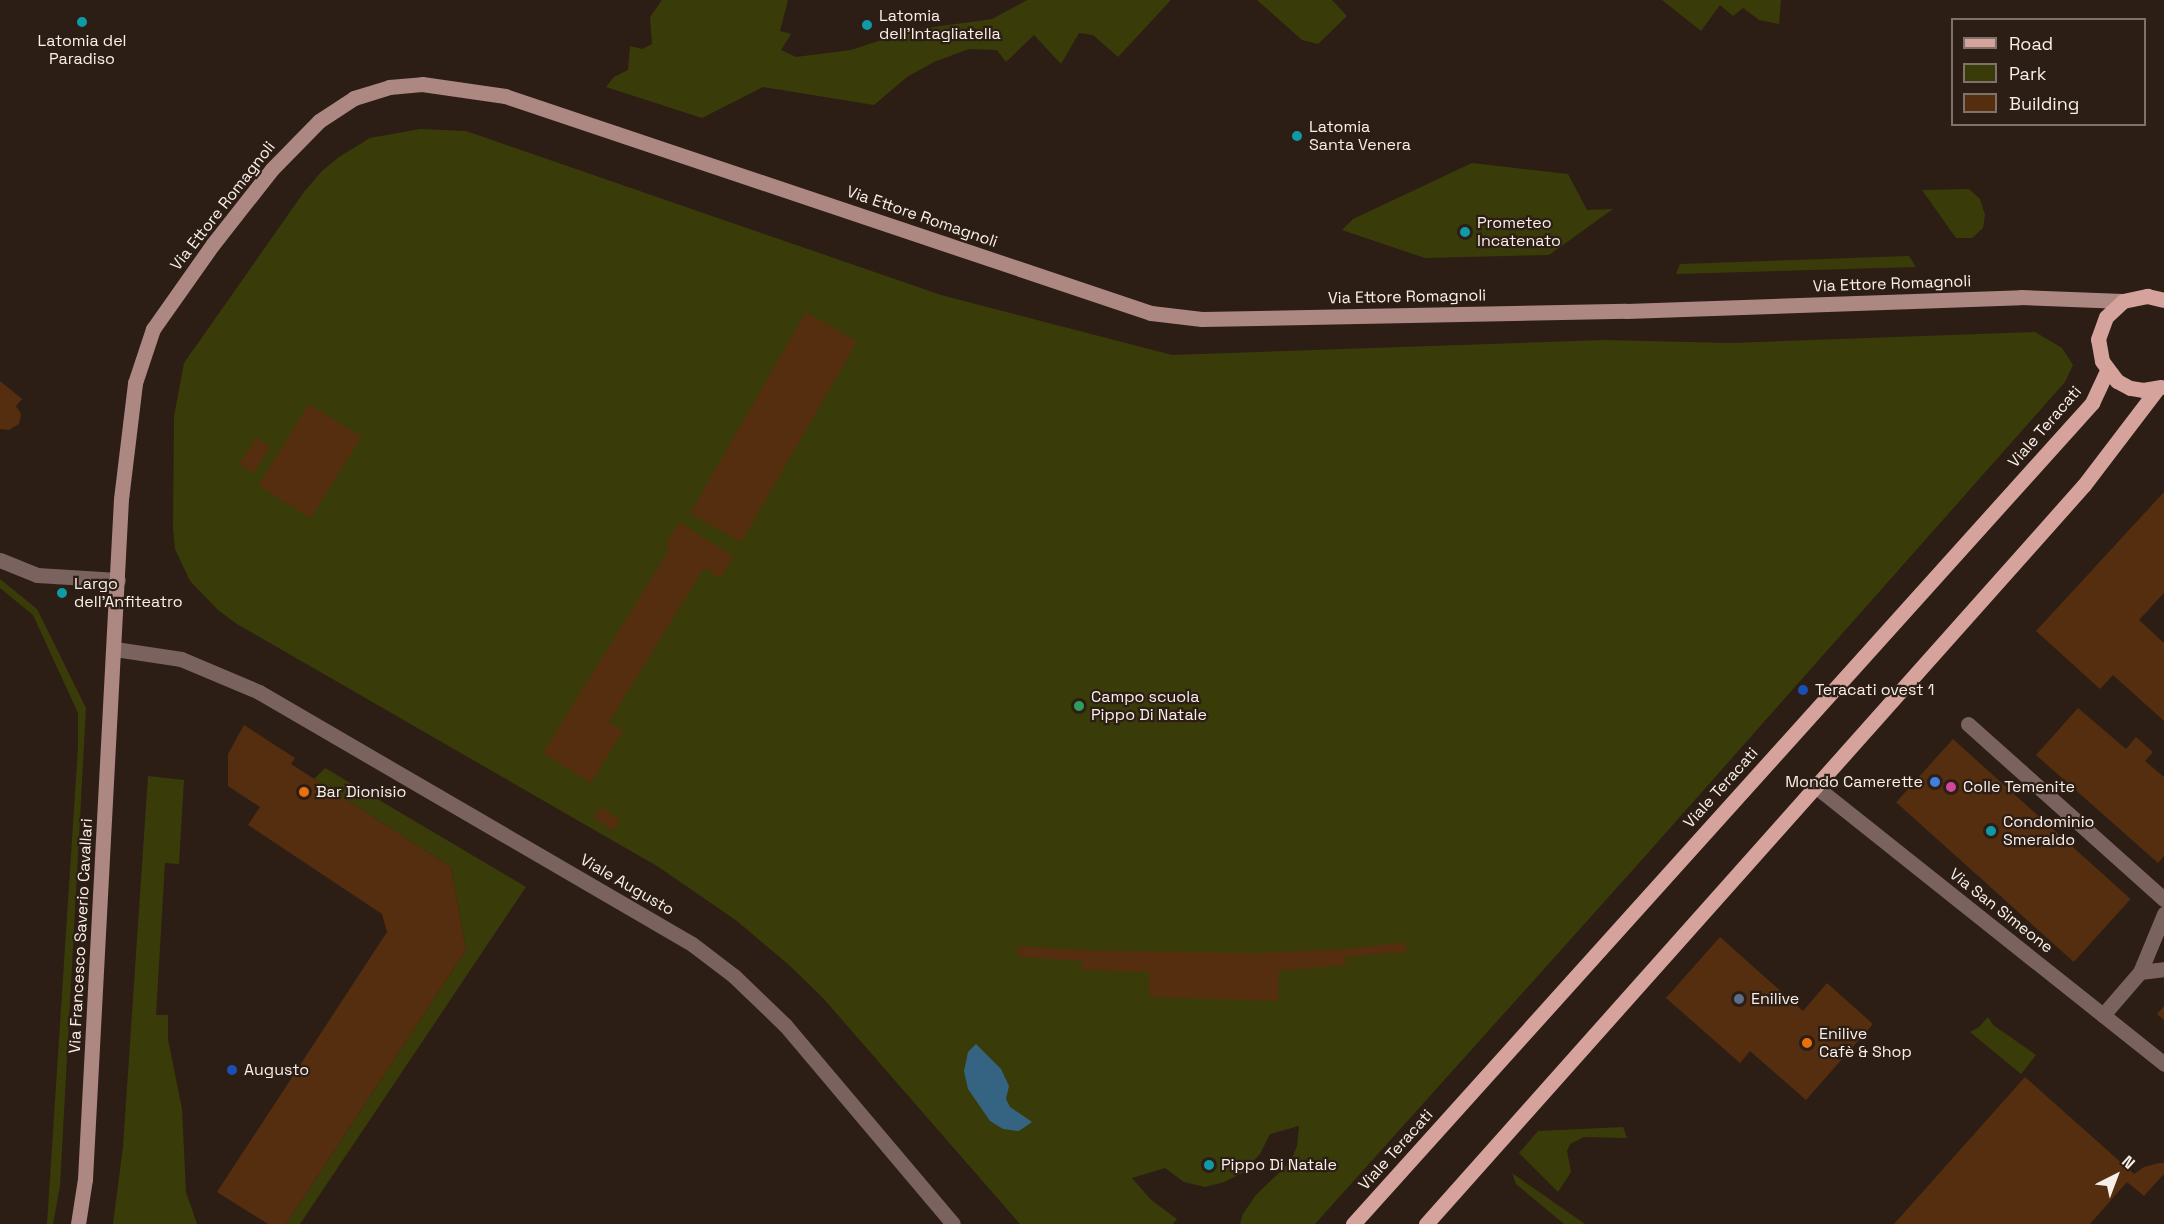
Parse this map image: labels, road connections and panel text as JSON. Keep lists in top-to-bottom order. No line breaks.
{"streets":{"main road":["Via Ettore Romagnoli","Viale Teracati","Via Francesco Saverio Cavallari"],"street":["Viale Augusto","Via San Simeone"]},"crossings":[["Via Ettore Romagnoli","Viale Augusto"],["Via Ettore Romagnoli","Via Francesco Saverio Cavallari"],["Viale Augusto","Via Francesco Saverio Cavallari"]],"places":["Latomia del Paradiso","Latomia dell'Intagliatella","Latomia Santa Venera","Prometeo Incatenato","Largo dell'Anfiteatro","Teracati ovest 1","Campo scuola Pippo Di Natale","Mondo Camerette","Colle Temenite","Bar Dionisio","Condominio Smeraldo","Enilive","Enilive Cafè & Shop","Augusto","Pippo Di Natale"],"legend":["Road","Park","Building"],"north":"top right"}
